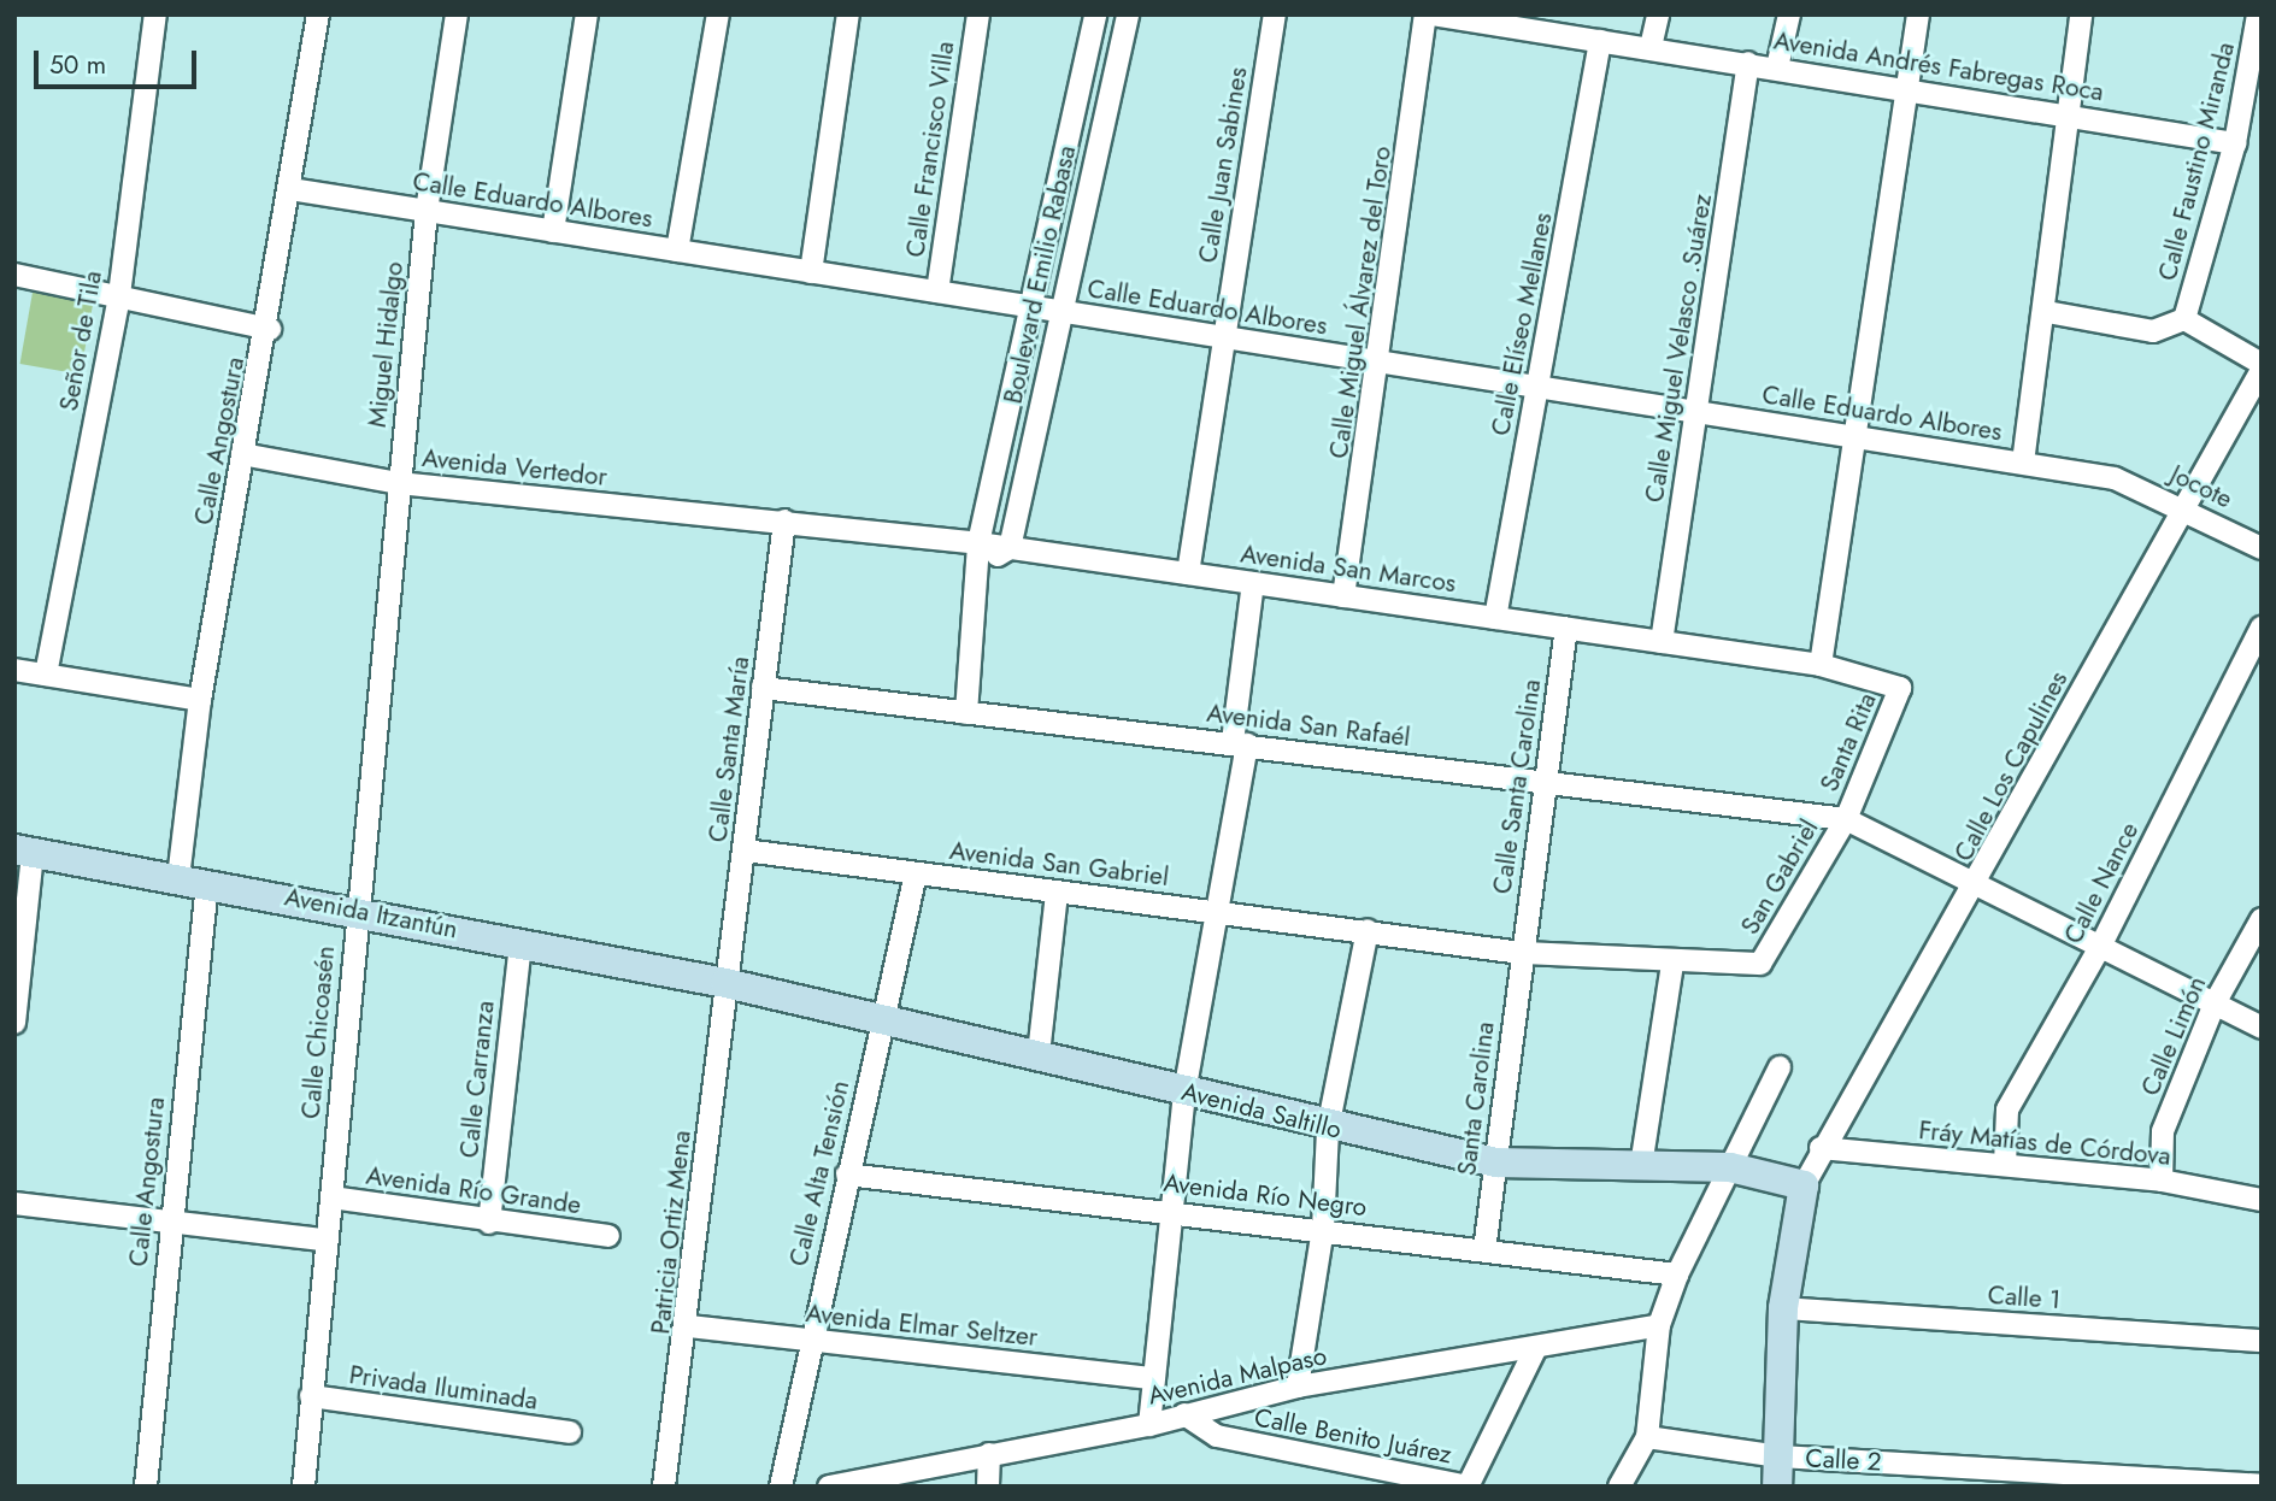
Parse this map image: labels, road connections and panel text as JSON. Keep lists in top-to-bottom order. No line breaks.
{"streets":{"street":["Avenida Andrés Fabregas Roca","Calle Francisco Villa","Calle Faustino Miranda","Calle Juan Sabines","Calle Eduardo Albores","Boulevard Emilio Rabasa","Calle Miguel Álvarez del Toro","Calle Elíseo Mellanes","Señor de Tila","Miguel Hidalgo","Calle Miguel Velasco .Suárez","Calle Angostura","Avenida Vertedor","Jocote","Avenida San Marcos","Avenida San Rafaél","Santa Rita","Calle Santa María","Calle Los Capulines","Calle Santa Carolina","Avenida San Gabriel","San Gabriel","Calle Nance","Avenida Itzantún","Calle Chicoasén","Calle Limón","Calle Carranza","Santa Carolina","Avenida Saltillo","Fráy Matías de Córdova","Calle Alta Tensión","Avenida Río Grande","Avenida Río Negro","Patricia Ortiz Mena","Calle 1","Avenida Elmar Seltzer","Avenida Malpaso","Privada Iluminada","Calle Benito Juárez","Calle 2"]},"crossings":[["Avenida Andrés Fabregas Roca","Calle Faustino Miranda"],["Avenida Andrés Fabregas Roca","Calle Elíseo Mellanes"],["Avenida Andrés Fabregas Roca","Calle Miguel Velasco .Suárez"],["Calle Francisco Villa","Calle Eduardo Albores"],["Calle Juan Sabines","Calle Eduardo Albores"],["Calle Juan Sabines","Avenida San Marcos"],["Calle Eduardo Albores","Boulevard Emilio Rabasa"],["Calle Eduardo Albores","Calle Miguel Álvarez del Toro"],["Calle Eduardo Albores","Calle Elíseo Mellanes"],["Calle Eduardo Albores","Miguel Hidalgo"],["Calle Eduardo Albores","Calle Miguel Velasco .Suárez"],["Calle Eduardo Albores","Calle Angostura"],["Calle Eduardo Albores","Jocote"],["Boulevard Emilio Rabasa","Avenida San Marcos"],["Calle Miguel Álvarez del Toro","Avenida San Marcos"],["Calle Elíseo Mellanes","Avenida San Marcos"],["Miguel Hidalgo","Avenida Vertedor"],["Miguel Hidalgo","Calle Chicoasén"],["Calle Miguel Velasco .Suárez","Avenida San Marcos"],["Calle Angostura","Avenida Vertedor"],["Calle Angostura","Avenida Itzantún"],["Avenida Vertedor","Avenida San Marcos"],["Avenida Vertedor","Calle Santa María"],["Avenida Vertedor","Calle Chicoasén"],["Jocote","Calle Los Capulines"],["Avenida San Marcos","Santa Rita"],["Avenida San Marcos","Calle Santa María"],["Avenida San Marcos","Calle Santa Carolina"],["Avenida San Rafaél","Santa Rita"],["Avenida San Rafaél","Calle Santa María"],["Avenida San Rafaél","Calle Los Capulines"],["Avenida San Rafaél","Calle Santa Carolina"],["Avenida San Rafaél","San Gabriel"],["Avenida San Rafaél","Calle Nance"],["Avenida San Rafaél","Calle Limón"],["Santa Rita","San Gabriel"],["Calle Santa María","Avenida San Gabriel"],["Calle Santa María","Avenida Itzantún"],["Calle Santa María","Avenida Saltillo"],["Calle Santa María","Patricia Ortiz Mena"],["Calle Los Capulines","Avenida Saltillo"],["Calle Los Capulines","Fráy Matías de Córdova"],["Calle Los Capulines","Calle 2"],["Calle Santa Carolina","Santa Carolina"],["Avenida San Gabriel","Calle Alta Tensión"],["Calle Nance","Fráy Matías de Córdova"],["Avenida Itzantún","Calle Chicoasén"],["Avenida Itzantún","Calle Carranza"],["Avenida Itzantún","Avenida Saltillo"],["Avenida Itzantún","Patricia Ortiz Mena"],["Calle Chicoasén","Avenida Río Grande"],["Calle Chicoasén","Privada Iluminada"],["Calle Limón","Fráy Matías de Córdova"],["Calle Carranza","Avenida Río Grande"],["Santa Carolina","Avenida Saltillo"],["Santa Carolina","Avenida Río Negro"],["Avenida Saltillo","Calle Alta Tensión"],["Avenida Saltillo","Patricia Ortiz Mena"],["Avenida Saltillo","Calle 2"],["Calle Alta Tensión","Avenida Río Negro"],["Calle Alta Tensión","Avenida Elmar Seltzer"],["Patricia Ortiz Mena","Avenida Elmar Seltzer"],["Calle 1","Calle 2"],["Avenida Malpaso","Calle Benito Juárez"]],"scale_bar":"50 m"}
